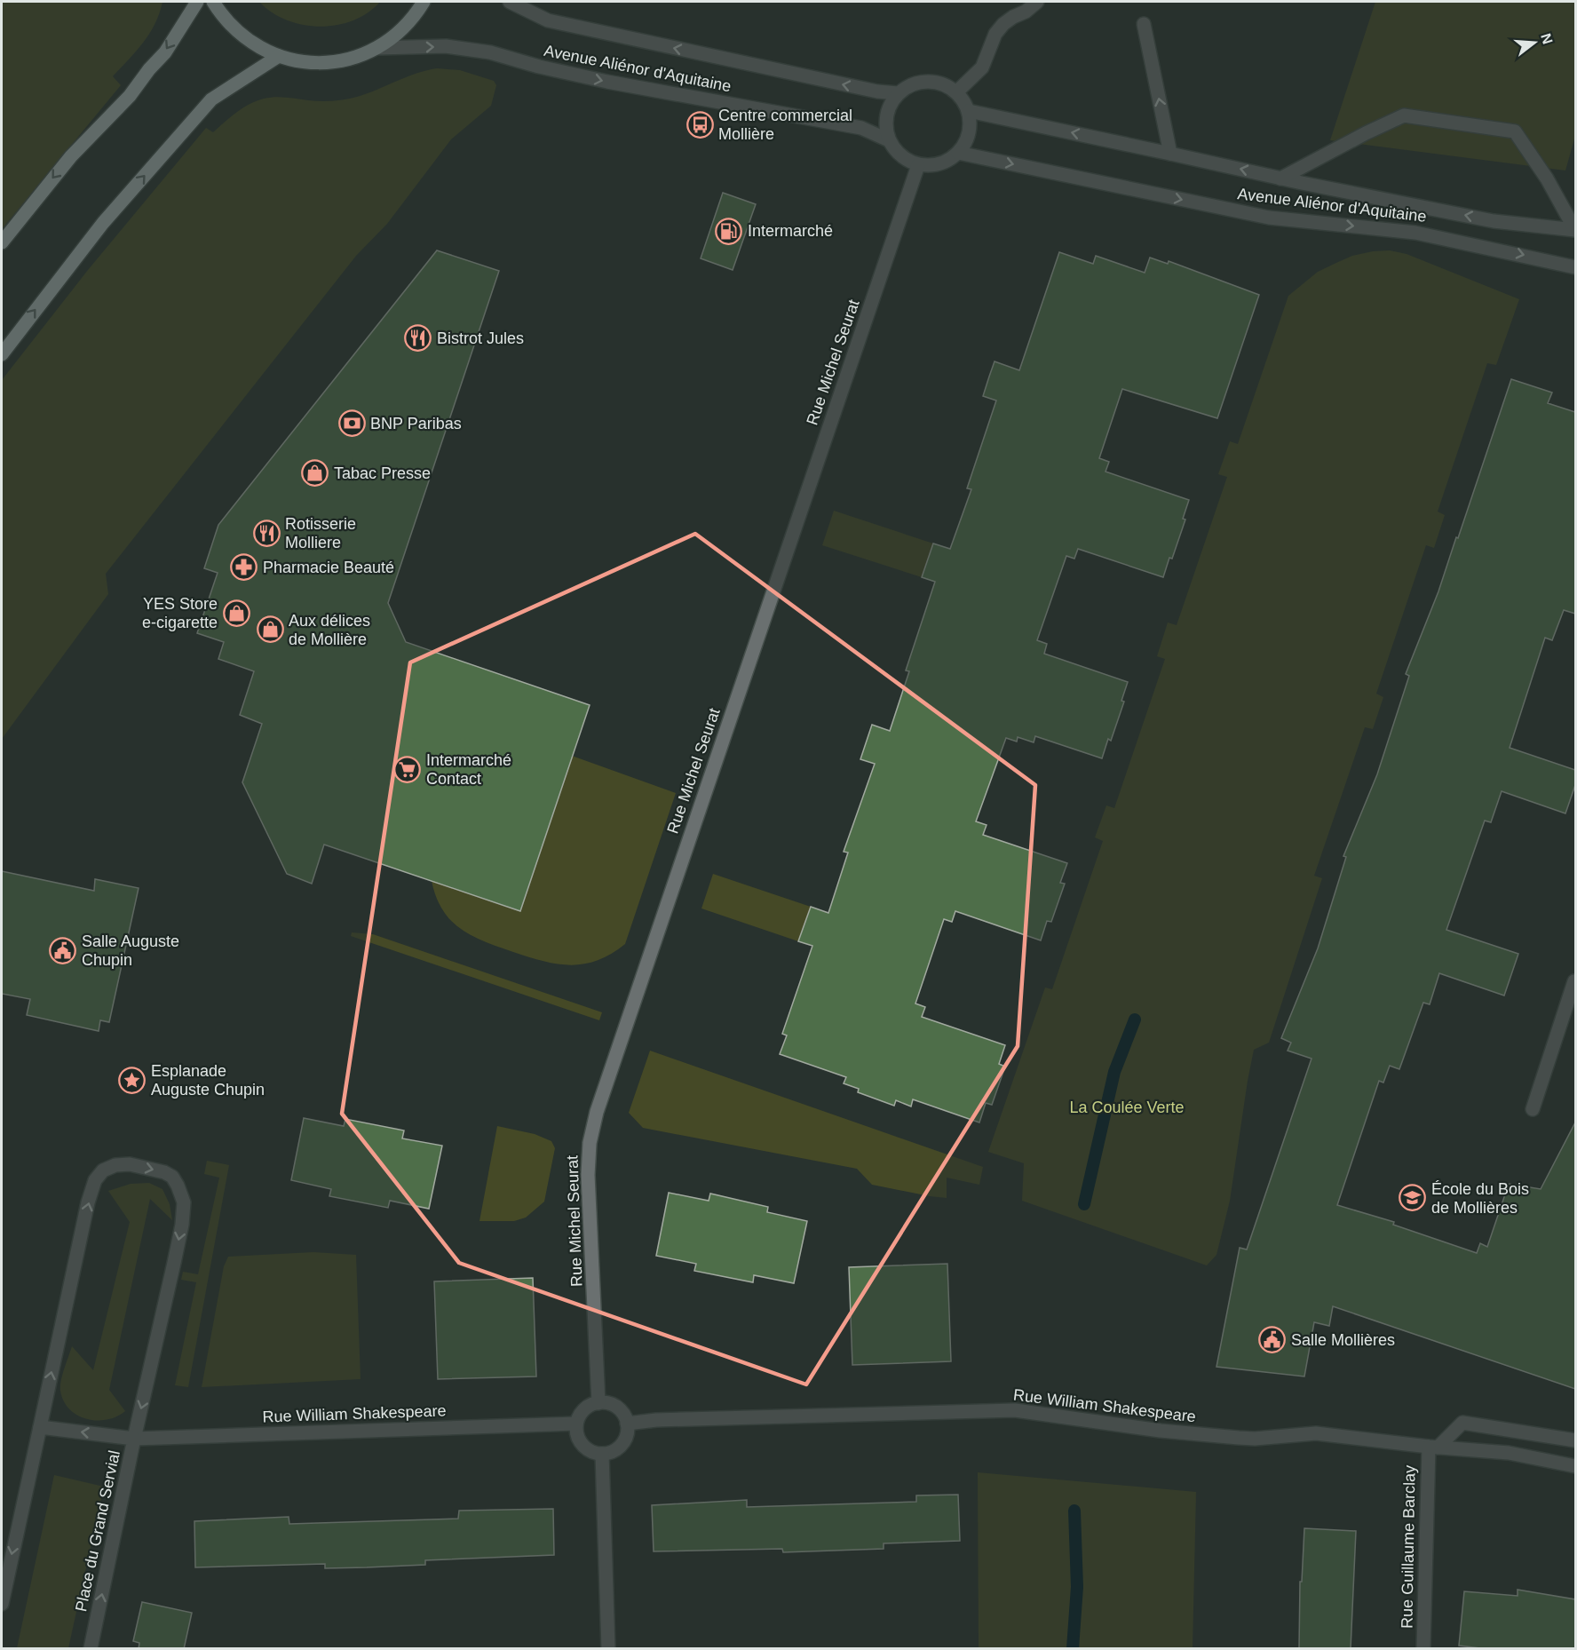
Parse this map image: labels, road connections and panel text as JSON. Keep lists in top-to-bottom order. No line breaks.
{"streets":{"street":["Avenue Aliénor d'Aquitaine","Rue Michel Seurat","Rue William Shakespeare","Place du Grand Servial","Rue Guillaume Barclay"]},"crossings":[["Avenue Aliénor d'Aquitaine","Rue Michel Seurat"],["Rue Michel Seurat","Rue William Shakespeare"],["Rue William Shakespeare","Place du Grand Servial"],["Rue William Shakespeare","Rue Guillaume Barclay"]],"parks":["La Coulée Verte"],"places":{"bus stop":["Centre commercial Mollière"],"fuel station":["Intermarché"],"restaurant":["Bistrot Jules","Rotisserie Molliere"],"bank":["BNP Paribas"],"shop":["Tabac Presse","YES Store e-cigarette","Aux délices de Mollière"],"pharmacy":["Pharmacie Beauté"],"supermarket":["Intermarché Contact"],"public building":["Salle Auguste Chupin","Salle Mollières"],"place":["Esplanade Auguste Chupin"],"school or university":["École du Bois de Mollières"]},"north":"right"}
